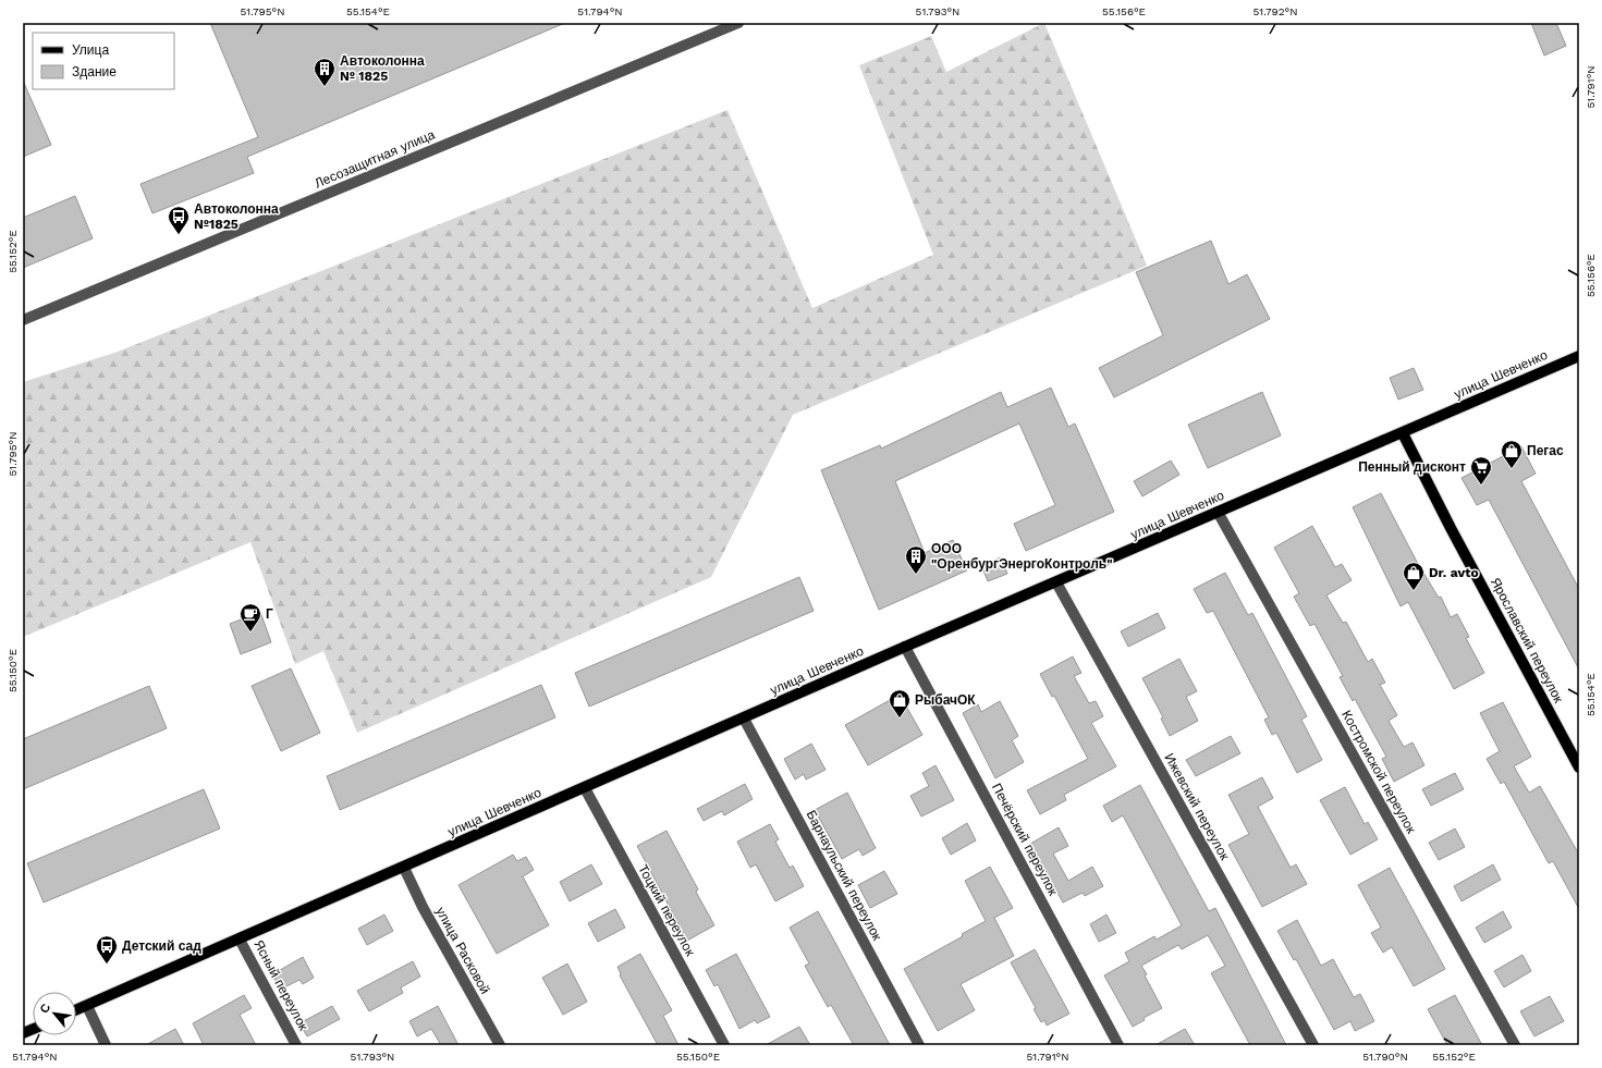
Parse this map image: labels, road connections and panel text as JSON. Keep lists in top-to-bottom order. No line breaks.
{"streets":{"main road":["улица Шевченко","Ярославский переулок"],"street":["Лесозащитная улица","Костромской переулок","Ижевский переулок","Печёрский переулок","Барнаульский переулок","Тоцкий переулок","улица Расковой","Ясный переулок"]},"crossings":[["улица Шевченко","Ярославский переулок"],["улица Шевченко","Костромской переулок"],["улица Шевченко","Ижевский переулок"],["улица Шевченко","Печёрский переулок"],["улица Шевченко","Барнаульский переулок"],["улица Шевченко","Тоцкий переулок"],["улица Шевченко","улица Расковой"],["улица Шевченко","Ясный переулок"]],"places":{"building":["Автоколонна № 1825","ООО \"ОренбургЭнергоКонтроль\""],"bus stop":["Автоколонна №1825","Детский сад"],"shop":["Пегас","Dr. avto","РыбачОК"],"supermarket":["Пенный дисконт"],"cafe":["Г"]},"legend":["Улица","Здание"],"north":"top left","coordinates":["51.795°N","55.154°E","51.794°N","51.793°N","55.156°E","51.792°N","51.791°N","55.152°E","55.150°E","51.790°N"]}
